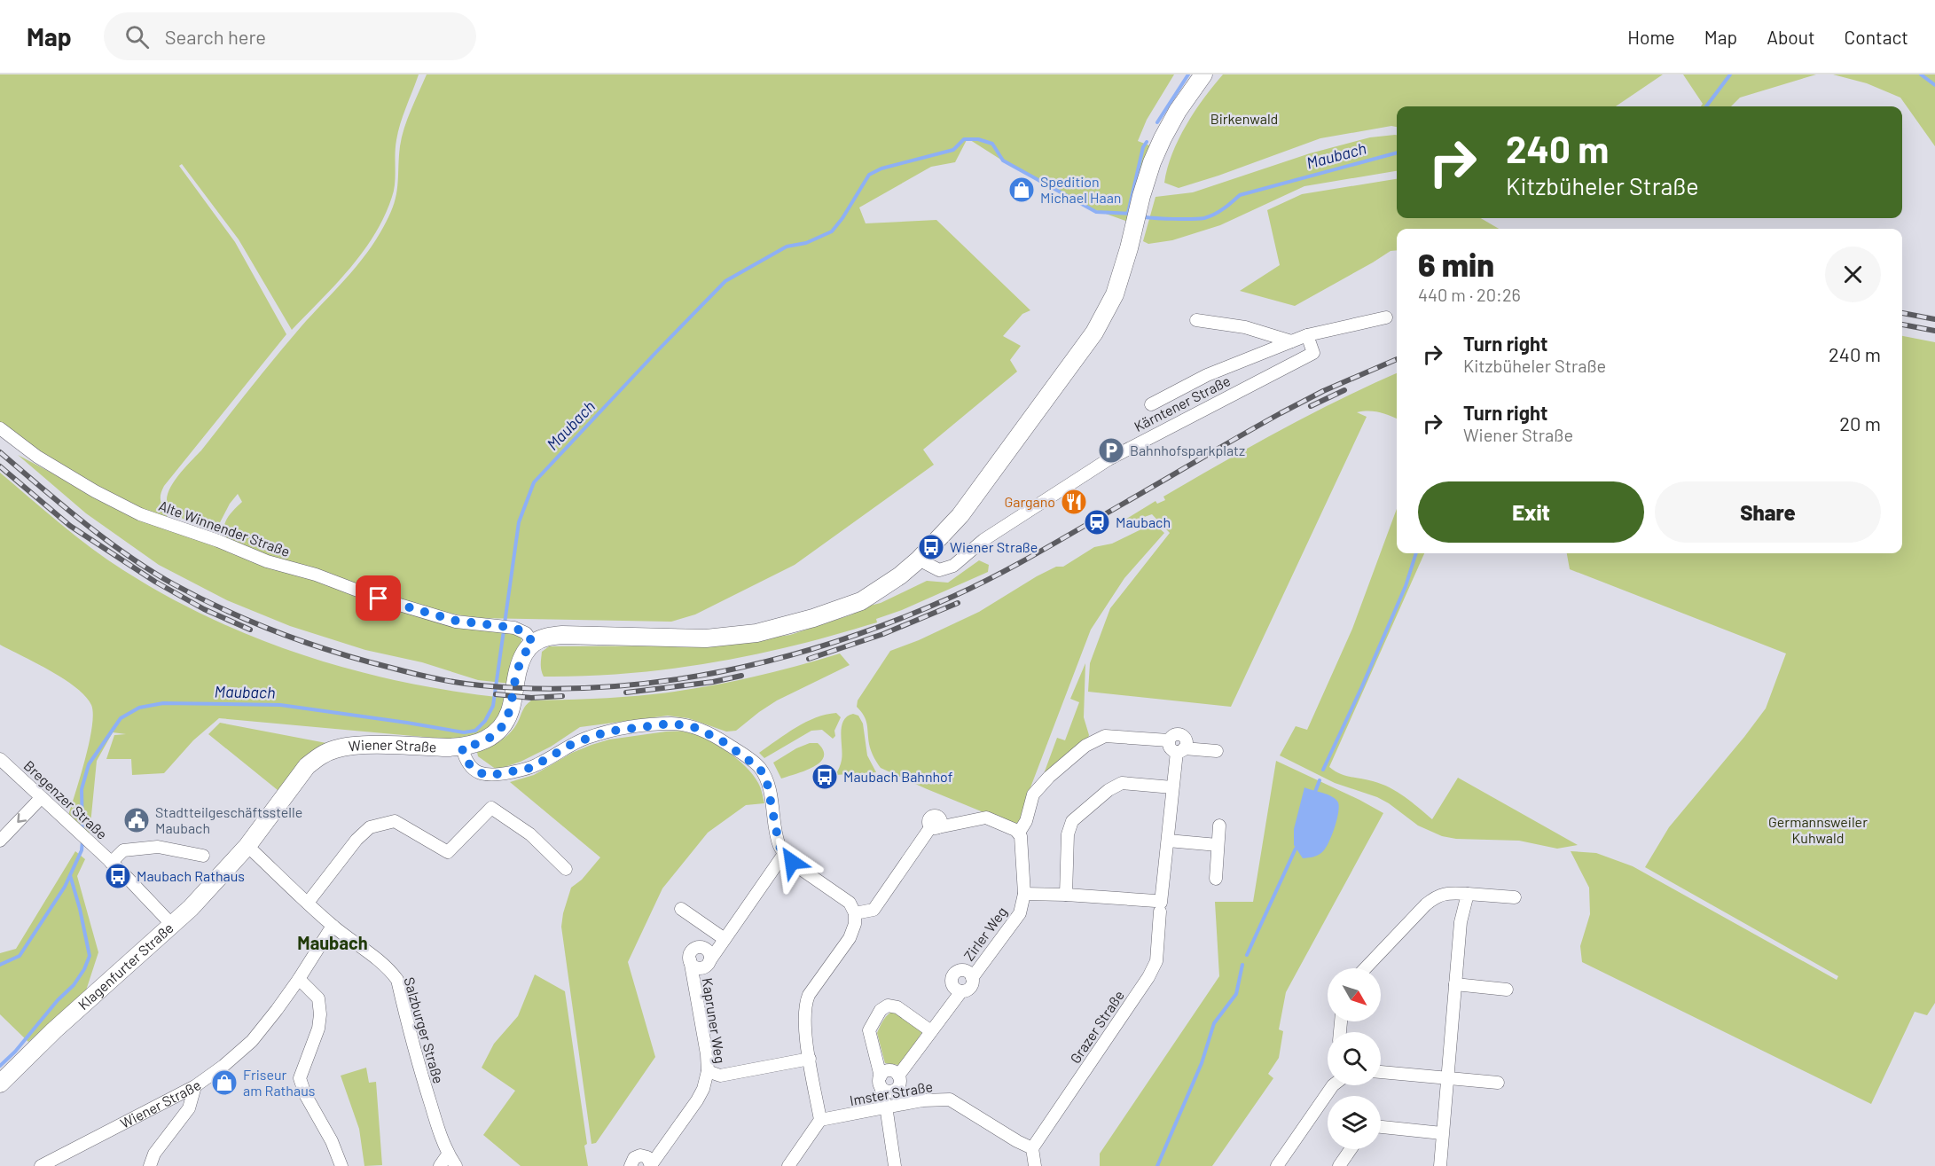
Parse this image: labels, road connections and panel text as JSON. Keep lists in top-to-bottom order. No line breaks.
{"streets":{"street":["Kärntener Straße","Alte Winnender Straße","Wiener Straße","Bregenzer Straße","Zirler Weg","Klagenfurter Straße","Kapruner Weg","Grazer Straße","Salzburger Straße","Imster Straße"]},"crossings":[["Alte Winnender Straße","Wiener Straße"],["Wiener Straße","Klagenfurter Straße"],["Wiener Straße","Salzburger Straße"],["Bregenzer Straße","Klagenfurter Straße"],["Grazer Straße","Imster Straße"]],"districts":["Maubach"],"water":["Maubach"],"parks":["Birkenwald","Germannsweiler Kuhwald"],"places":{"shop":["Spedition Michael Haan","Friseur am Rathaus"],"parking":["Bahnhofsparkplatz"],"restaurant":["Gargano"],"station":["Maubach"],"bus stop":["Wiener Straße","Maubach Bahnhof","Maubach Rathaus"],"public building":["Stadtteilgeschäftsstelle Maubach"]},"north":"bottom right","page":{"header":"Map","search":"Search here","nav":["Home","Map","About","Contact"],"turn":["240 m","Kitzbüheler Straße"],"heading":["6 min","440 m · 20:26"],"list":[{"name":"Turn right","note":"Kitzbüheler Straße","value":"240 m"},{"name":"Turn right","note":"Wiener Straße","value":"20 m"}],"buttons":["Exit","Share"]}}
